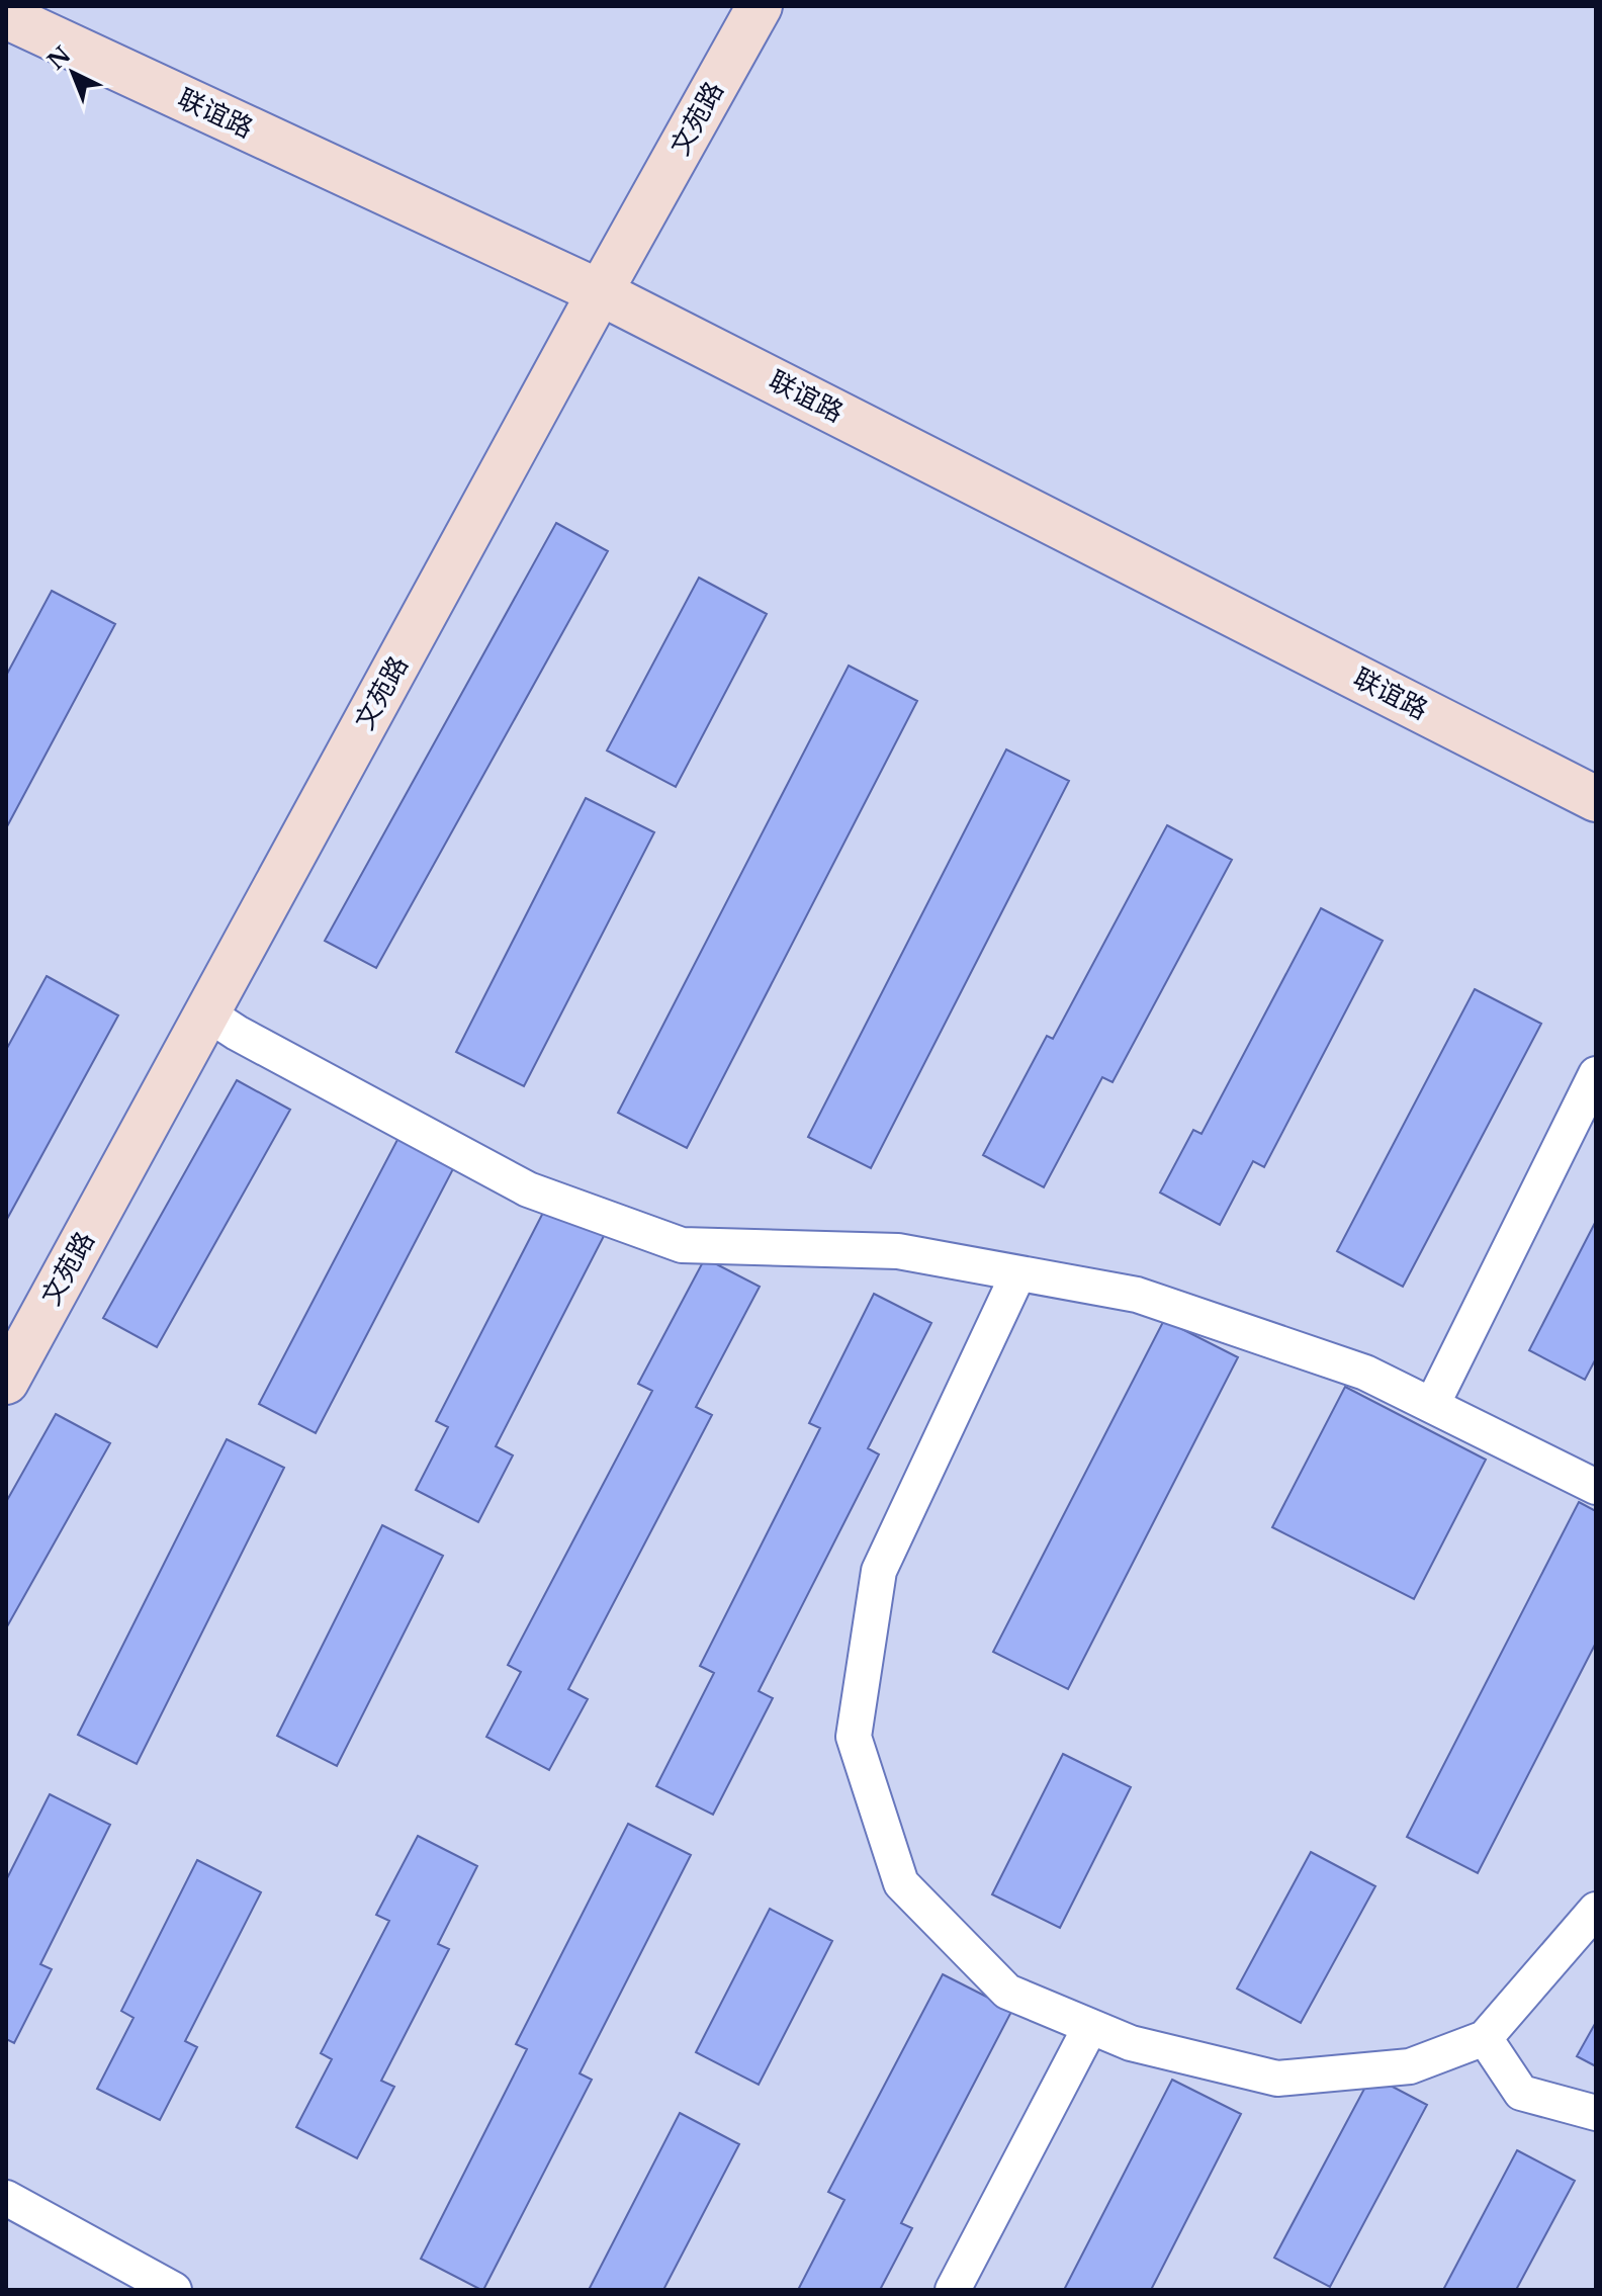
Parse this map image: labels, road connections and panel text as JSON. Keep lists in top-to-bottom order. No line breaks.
{"streets":{"street":["联谊路","文苑路"]},"crossings":[["联谊路","文苑路"]],"north":"top left"}
